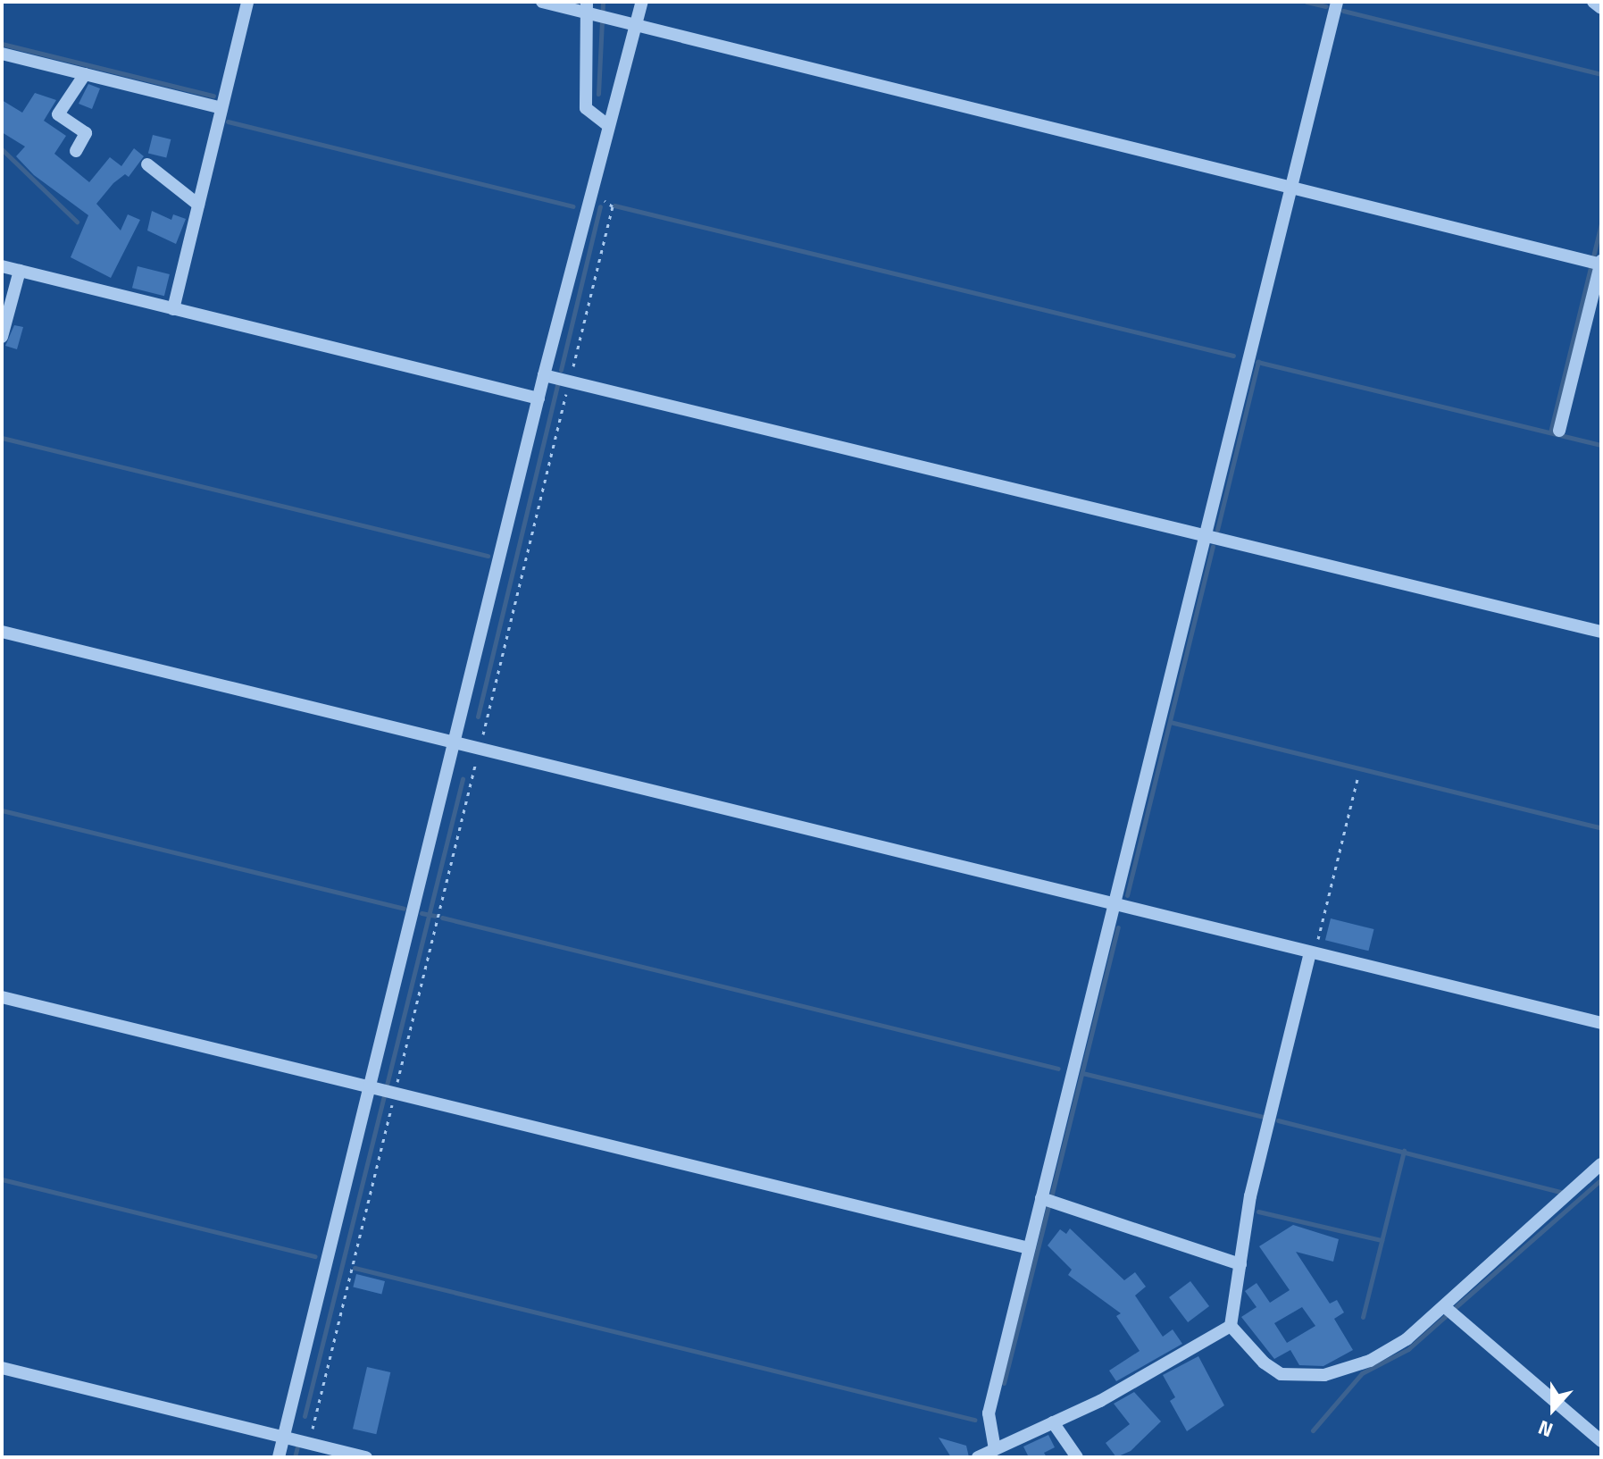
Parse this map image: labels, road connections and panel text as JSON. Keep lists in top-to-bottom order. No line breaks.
{"north":"bottom"}
